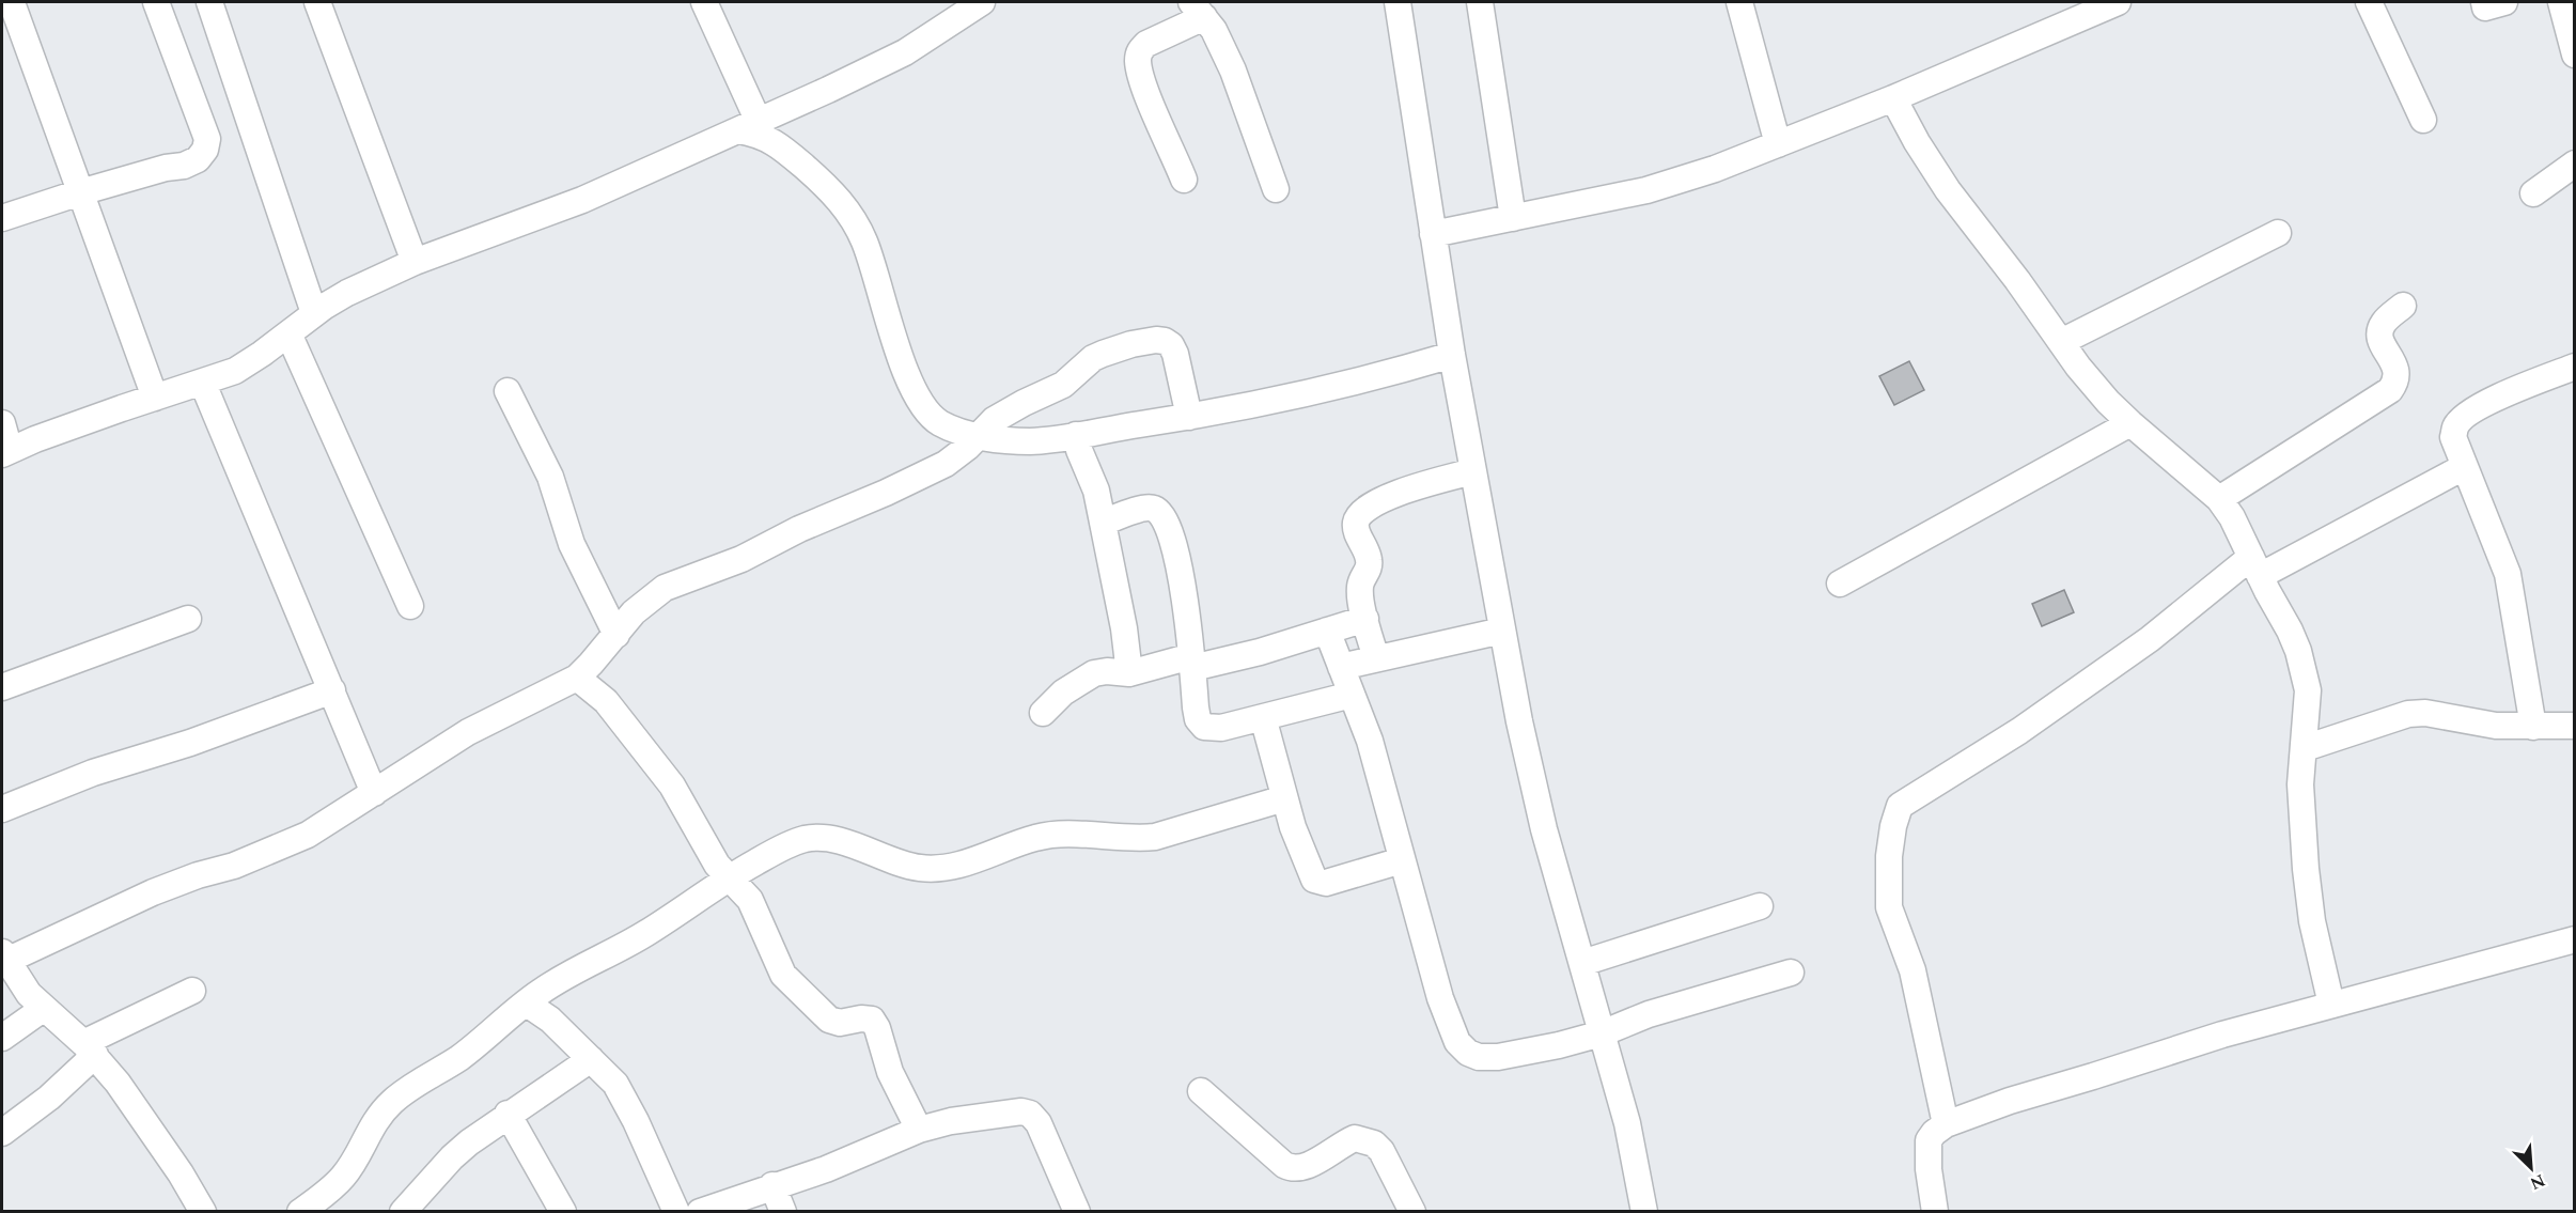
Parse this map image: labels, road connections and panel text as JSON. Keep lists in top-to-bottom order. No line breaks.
{"north":"bottom right"}
